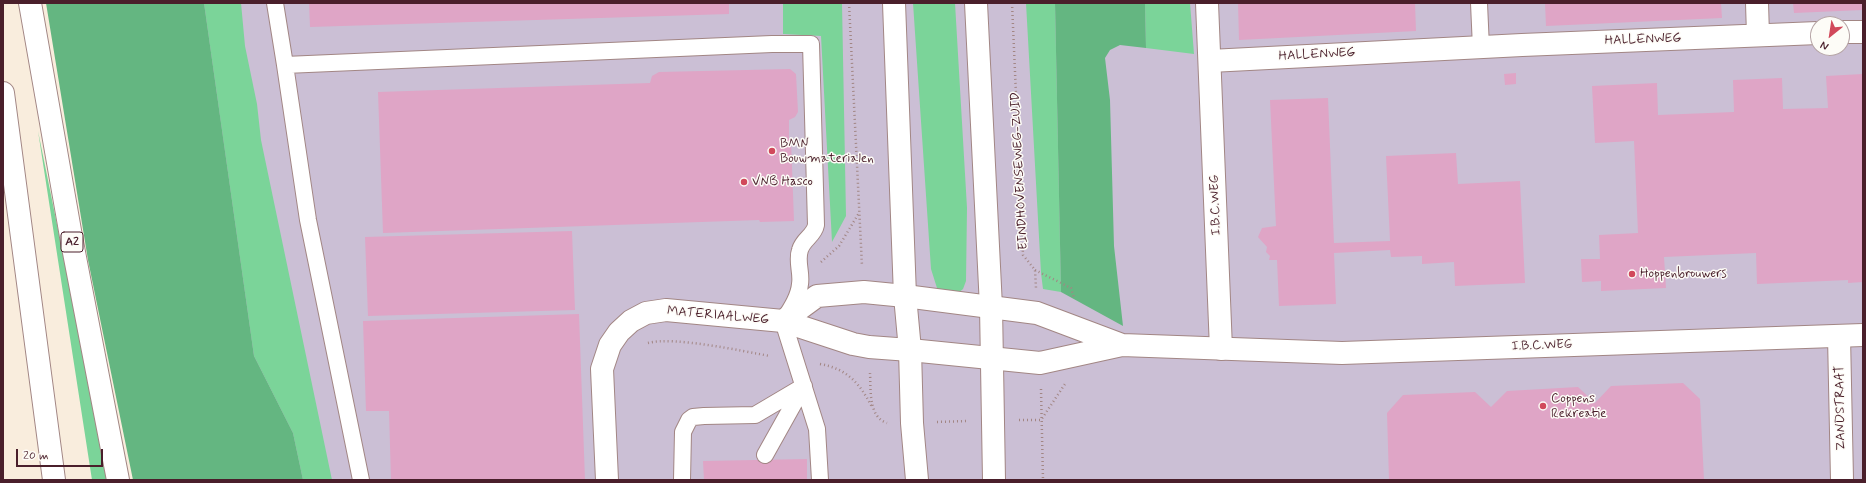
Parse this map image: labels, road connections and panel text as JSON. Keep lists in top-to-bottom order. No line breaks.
{"streets":{"main road":["HALLENWEG","I.B.C.WEG","A2","MATERIAALWEG","ZANDSTRAAT"],"path":["EINDHOVENSEWEG-ZUID"]},"crossings":[["HALLENWEG","I.B.C.WEG"],["EINDHOVENSEWEG-ZUID","I.B.C.WEG"],["I.B.C.WEG","MATERIAALWEG"],["I.B.C.WEG","ZANDSTRAAT"]],"places":["BMN Bouwmaterialen","VNB Hasco","Hoppenbrouwers","Coppens Rekreatie"],"scale_bar":"20 m","north":"bottom left"}
